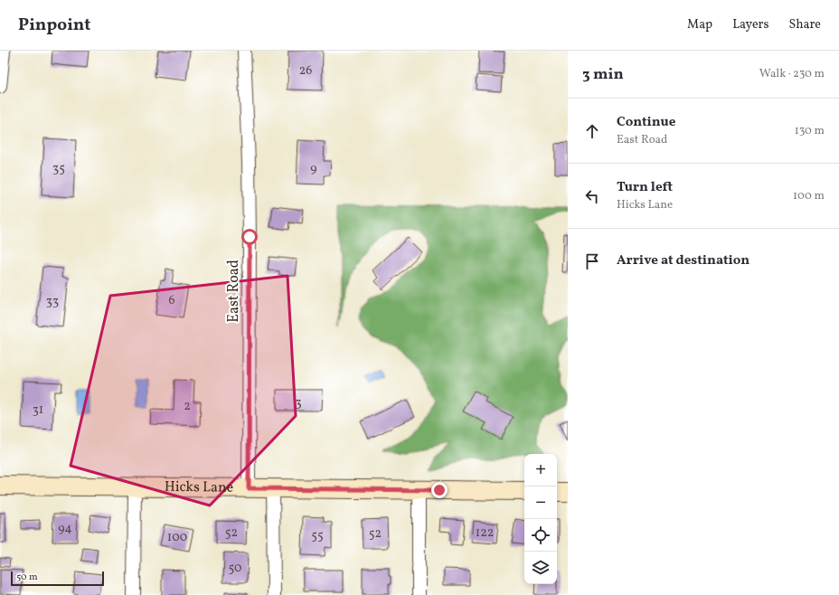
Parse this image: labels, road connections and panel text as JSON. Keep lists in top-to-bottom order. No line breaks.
{"streets":{"main road":["Hicks Lane"],"street":["East Road"]},"crossings":[["East Road","Hicks Lane"]],"house_numbers":["26","35","9","6","33","3","2","31","94","52","122","52","55","100","50"],"scale_bar":"50 m","page":{"header":"Pinpoint","nav":["Map","Layers","Share"],"heading":["3 min","Walk · 230 m"],"list":[["Continue","East Road","130 m"],["Turn left","Hicks Lane","100 m"],"Arrive at destination"],"map_buttons":["+","−"],"scale":"50 m"}}
